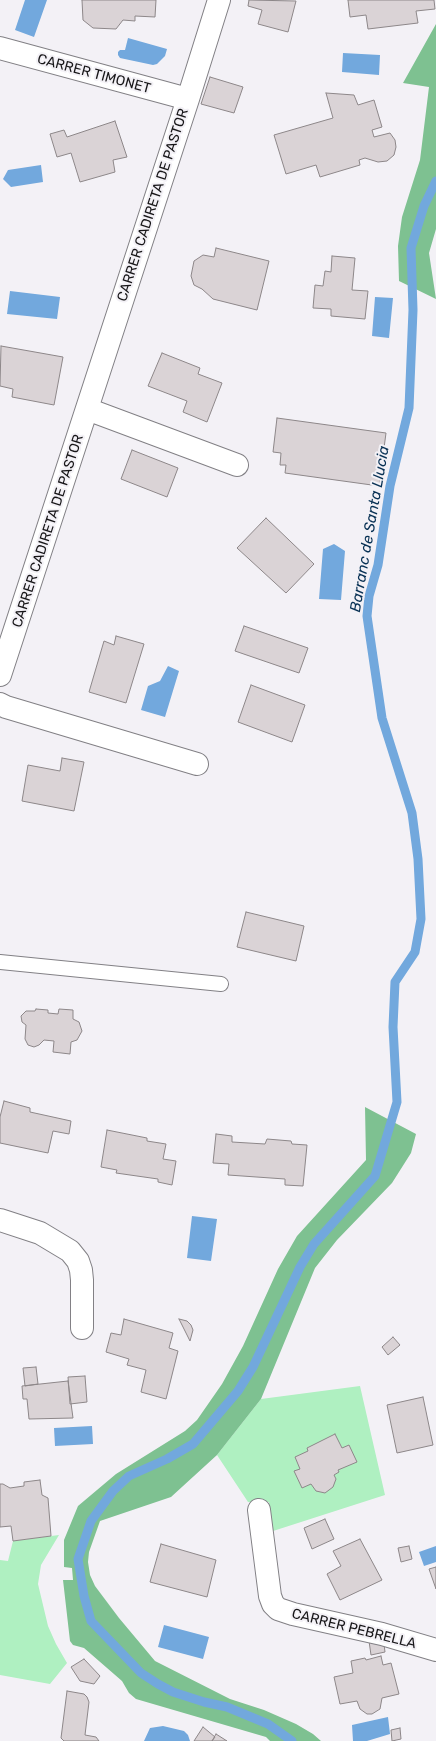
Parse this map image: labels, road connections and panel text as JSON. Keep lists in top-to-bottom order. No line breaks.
{"streets":{"street":["CARRER TIMONET","CARRER CADIRETA DE PASTOR","CARRER PEBRELLA"]},"crossings":[["CARRER TIMONET","CARRER CADIRETA DE PASTOR"]],"water":["Barranc de Santa Llucia"]}
